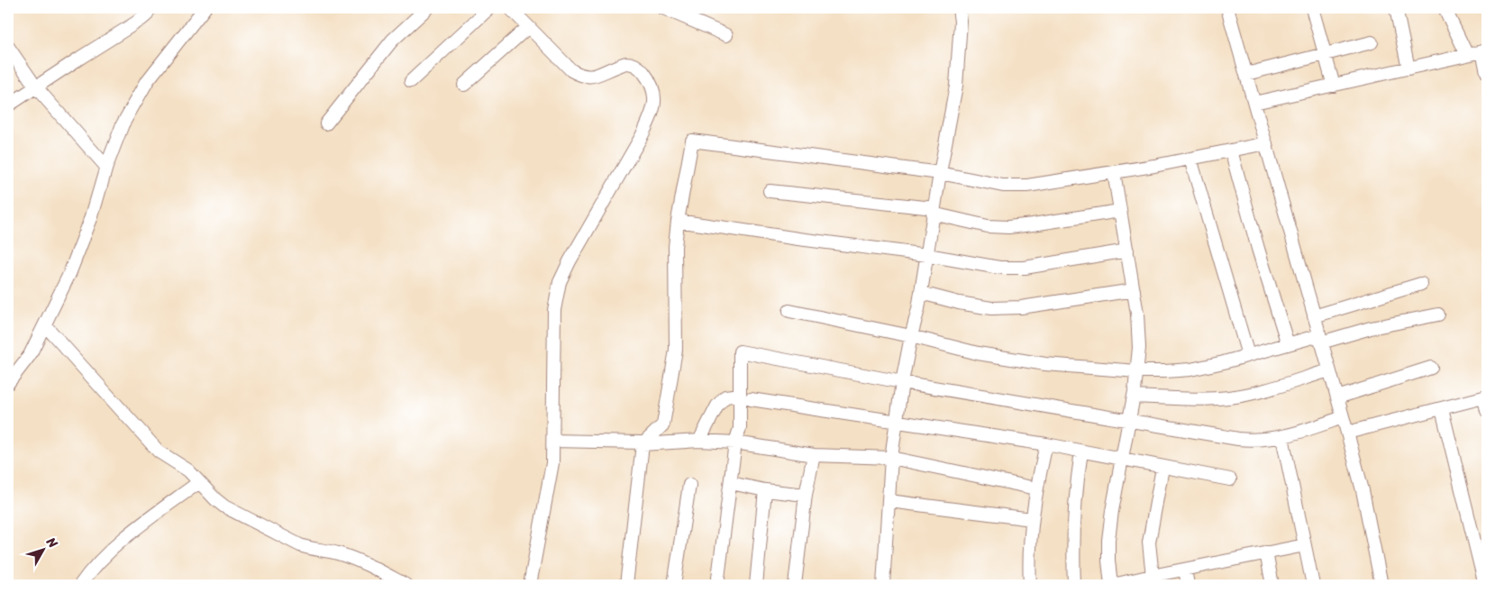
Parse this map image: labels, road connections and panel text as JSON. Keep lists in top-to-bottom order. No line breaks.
{"north":"top right"}
